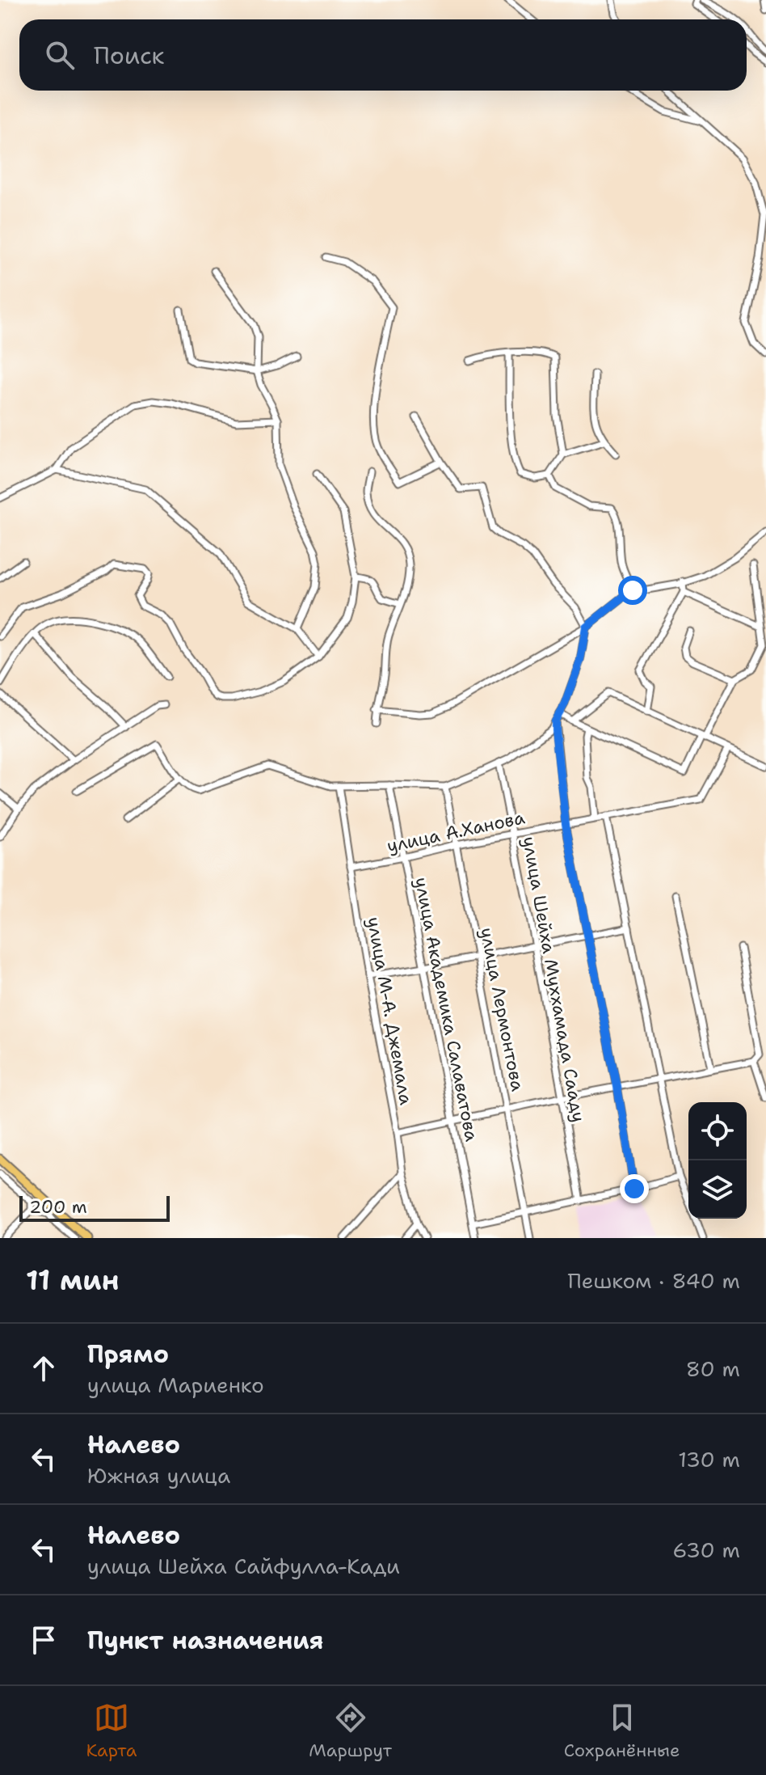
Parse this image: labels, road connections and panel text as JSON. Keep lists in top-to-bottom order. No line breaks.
{"streets":{"street":["улица А.Ханова","улица Шейха Муххамада Сааду","улица Академика Салаватова","улица Лермонтова","улица М-А. Джемала"]},"crossings":[["улица А.Ханова","улица Шейха Муххамада Сааду"],["улица А.Ханова","улица Академика Салаватова"],["улица А.Ханова","улица Лермонтова"],["улица А.Ханова","улица М-А. Джемала"]],"scale_bar":"200 m","page":{"search":"Поиск","scale":"200 m","heading":["11 мин","Пешком · 840 m"],"list":[["Прямо","улица Мариенко","80 m"],["Налево","Южная улица","130 m"],["Налево","улица Шейха Сайфулла-Кади","630 m"],"Пункт назначения"],"nav":["Карта","Маршрут","Сохранённые"]}}
